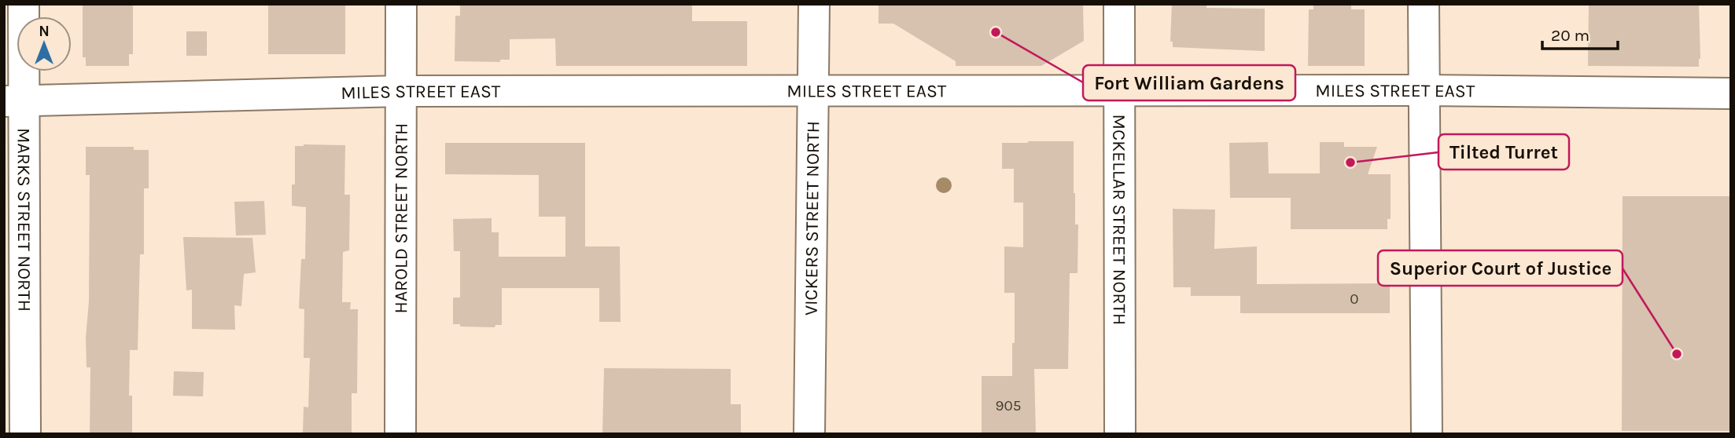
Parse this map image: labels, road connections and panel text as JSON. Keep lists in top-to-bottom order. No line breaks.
{"streets":{"street":["MILES STREET EAST","MARKS STREET NORTH","HAROLD STREET NORTH","VICKERS STREET NORTH","MCKELLAR STREET NORTH"]},"crossings":[["MILES STREET EAST","MARKS STREET NORTH"],["MILES STREET EAST","HAROLD STREET NORTH"],["MILES STREET EAST","VICKERS STREET NORTH"],["MILES STREET EAST","MCKELLAR STREET NORTH"]],"places":["Fort William Gardens","Tilted Turret","Superior Court of Justice"],"house_numbers":["0","905"],"scale_bar":"20 m","north":"top"}
